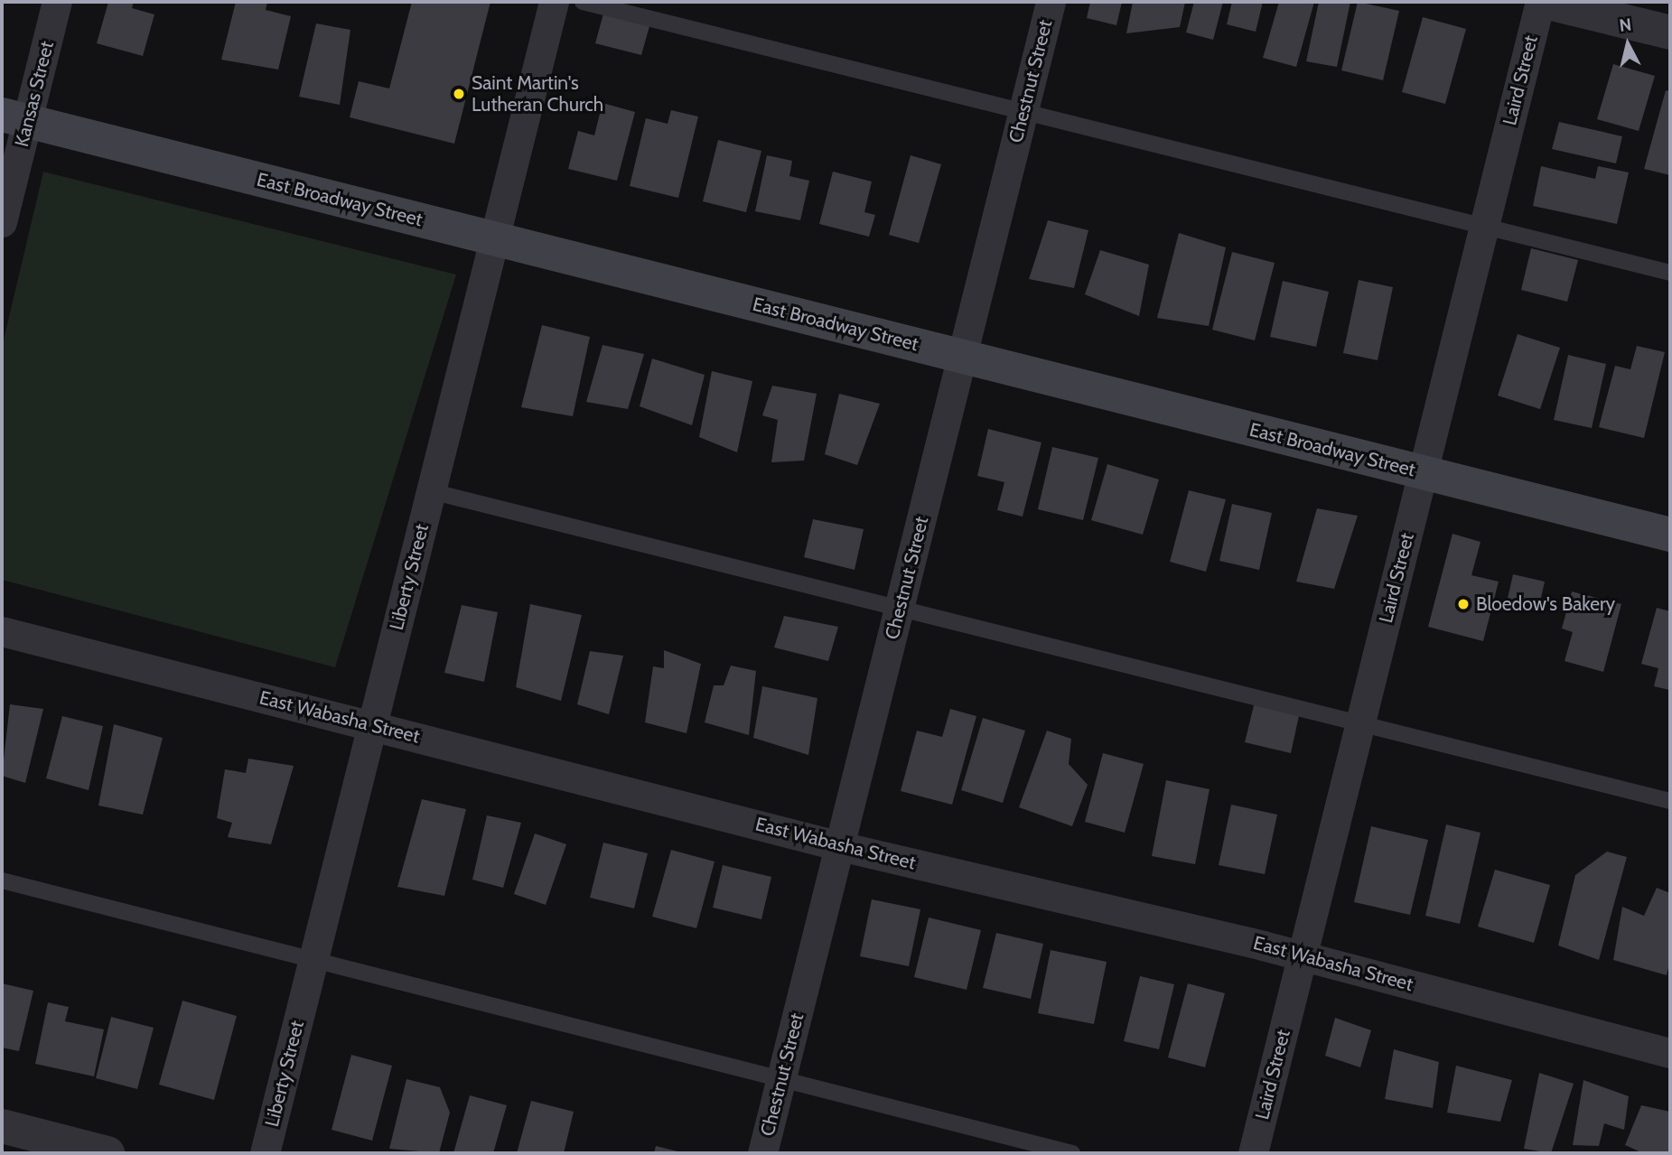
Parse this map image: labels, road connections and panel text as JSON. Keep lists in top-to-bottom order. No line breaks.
{"streets":{"main road":["East Broadway Street"],"street":["Laird Street","Chestnut Street","Kansas Street","Liberty Street","East Wabasha Street"]},"crossings":[["Laird Street","East Broadway Street"],["Laird Street","East Wabasha Street"],["Chestnut Street","East Broadway Street"],["Chestnut Street","East Wabasha Street"],["Kansas Street","East Broadway Street"],["East Broadway Street","Liberty Street"],["Liberty Street","East Wabasha Street"]],"places":["Saint Martin's Lutheran Church","Bloedow's Bakery"],"north":"top"}
